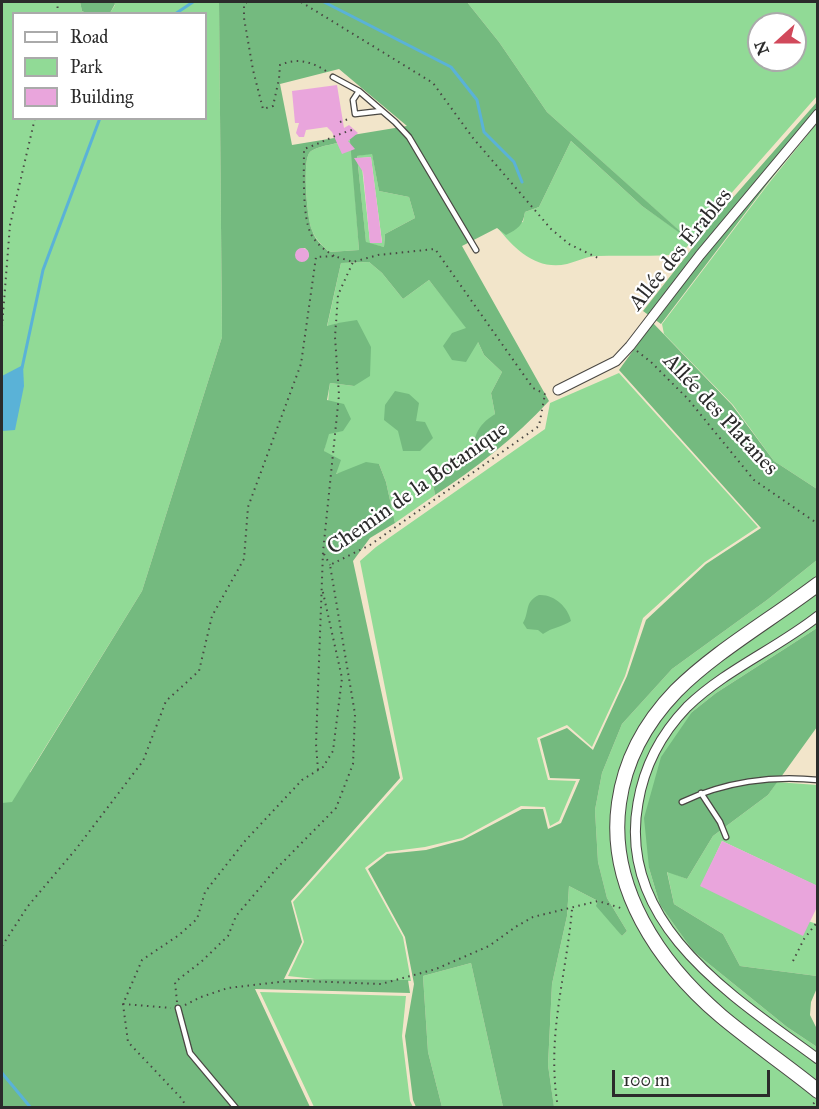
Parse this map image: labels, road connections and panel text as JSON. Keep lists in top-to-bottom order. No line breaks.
{"streets":{"street":["Allée des Érables"],"path":["Allée des Platanes","Chemin de la Botanique"]},"crossings":[["Allée des Érables","Allée des Platanes"]],"legend":["Road","Park","Building"],"scale_bar":"100 m","north":"left"}
